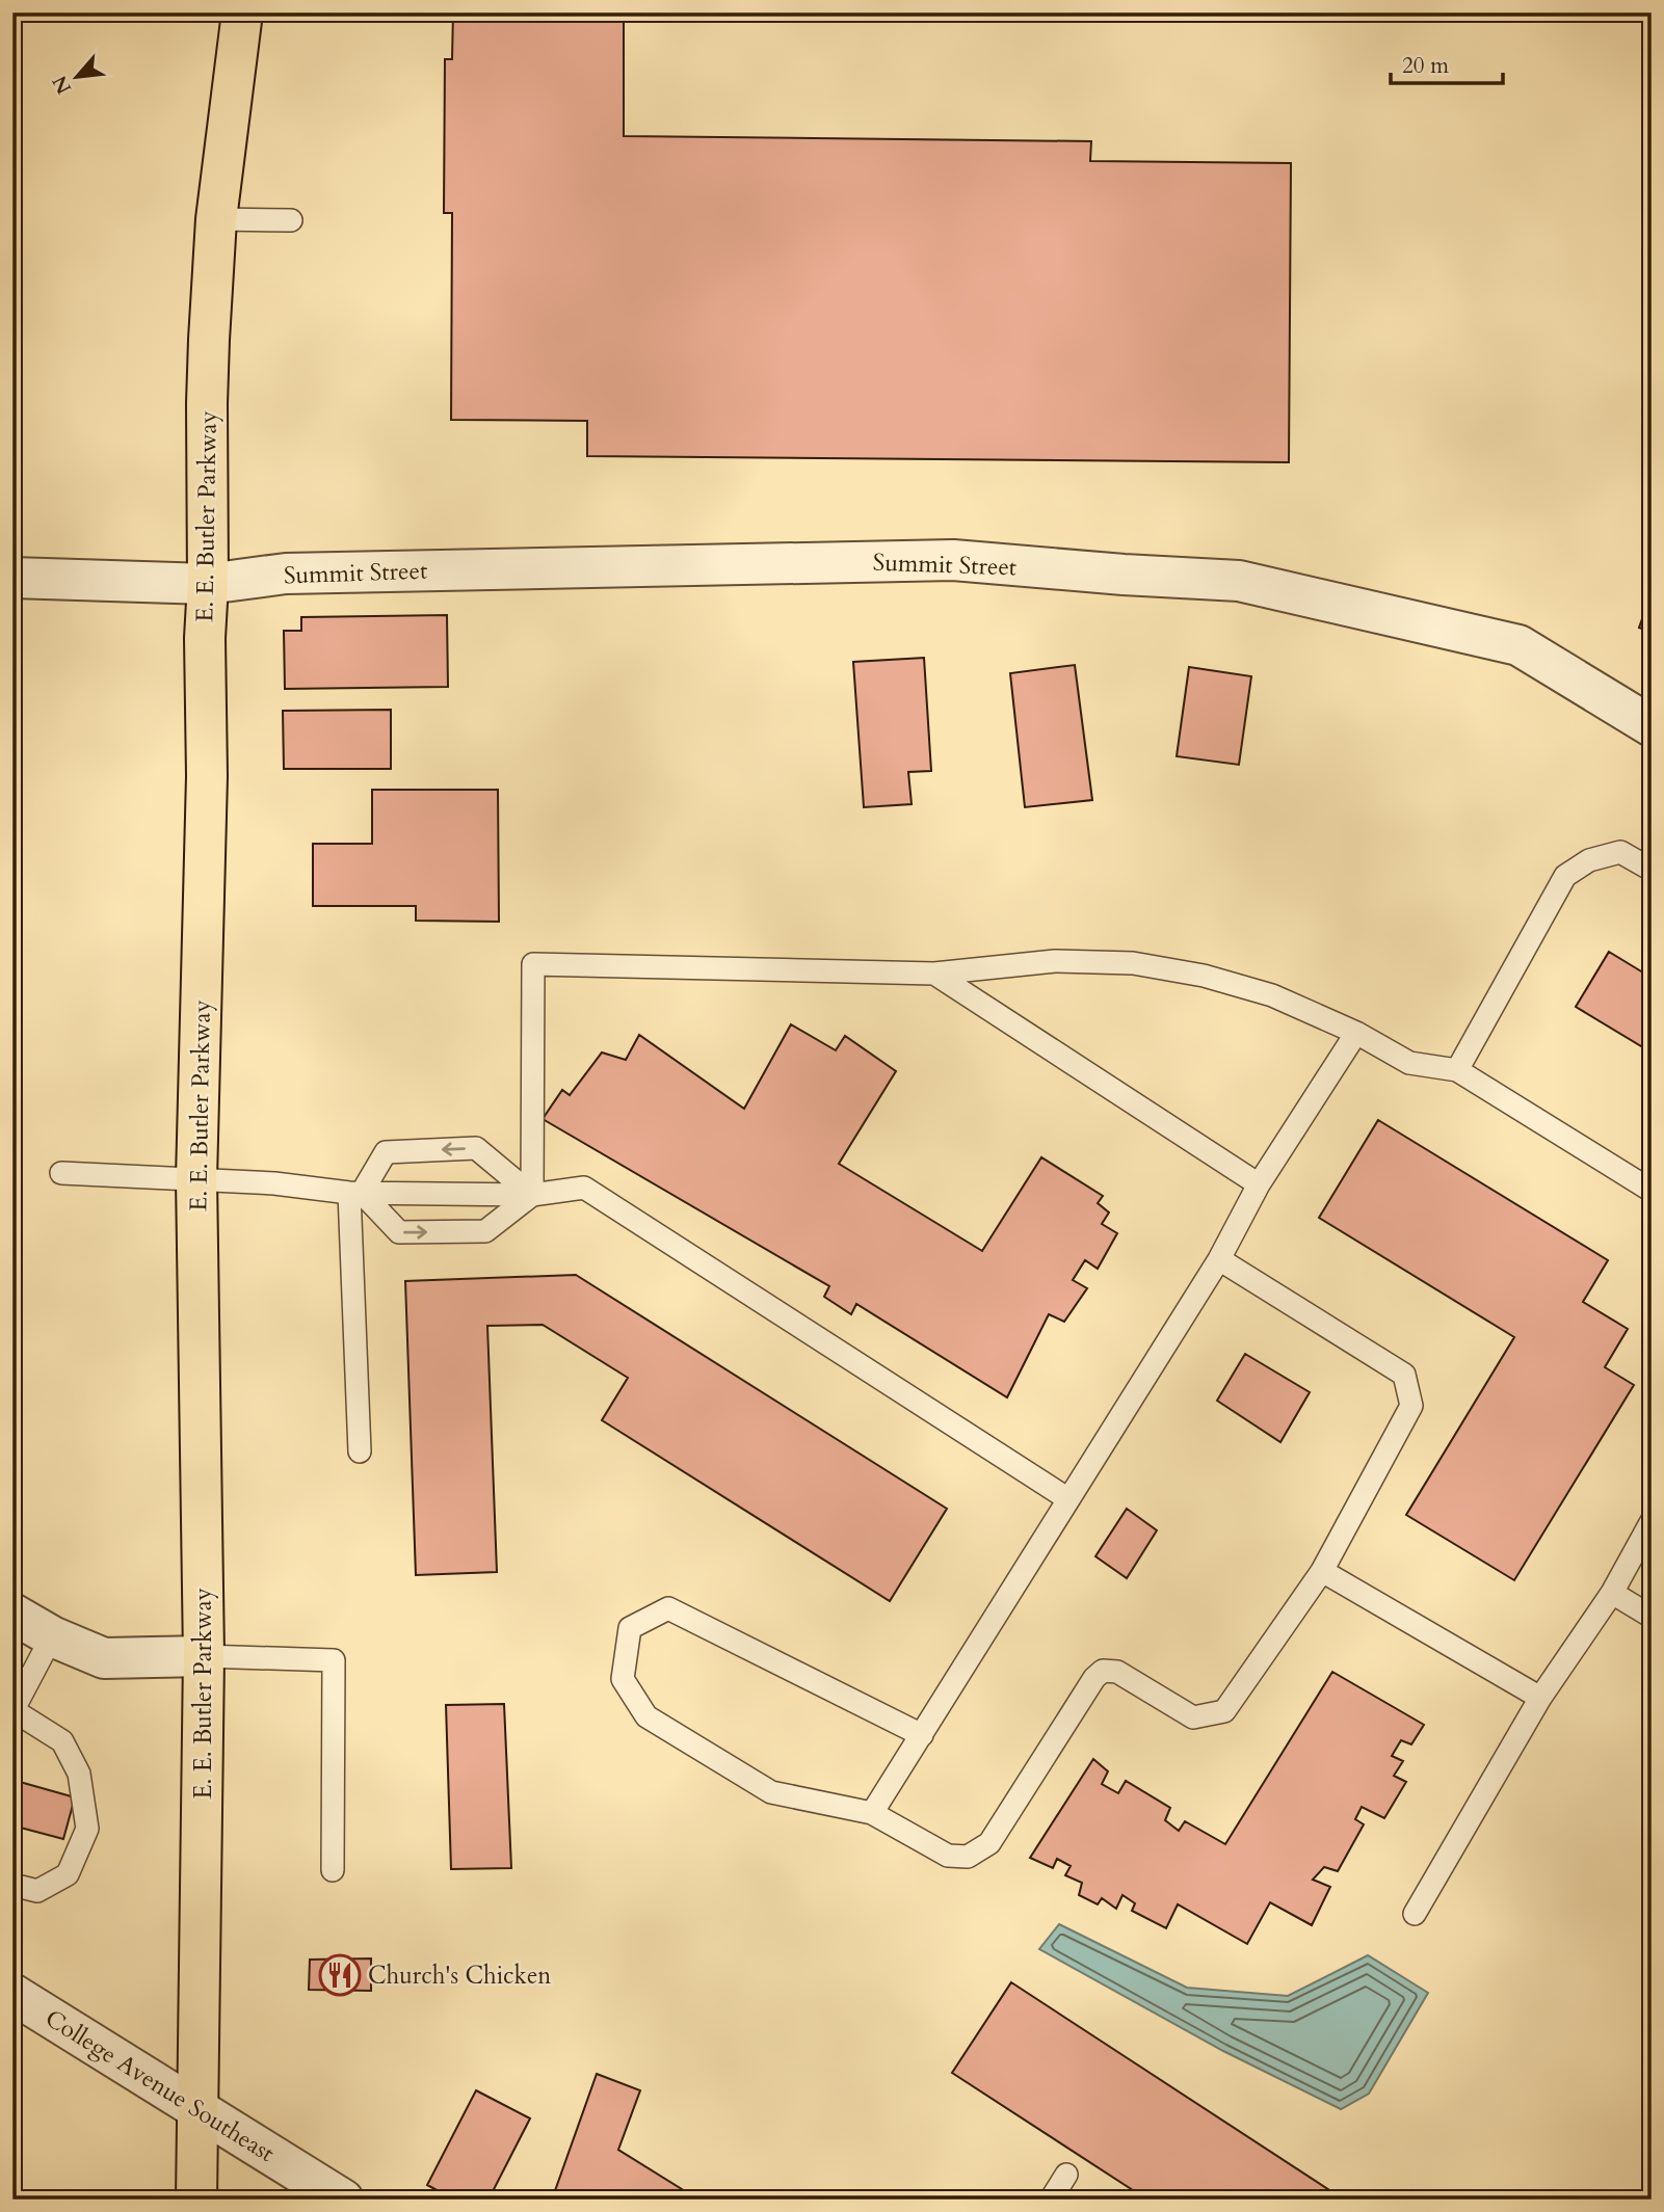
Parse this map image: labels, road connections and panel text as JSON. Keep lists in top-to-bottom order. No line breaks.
{"streets":{"highway":["E. E. Butler Parkway"],"street":["Summit Street","College Avenue Southeast"]},"crossings":[["E. E. Butler Parkway","Summit Street"],["E. E. Butler Parkway","College Avenue Southeast"]],"places":{"restaurant":["Church's Chicken"]},"scale_bar":"20 m","north":"bottom left"}
